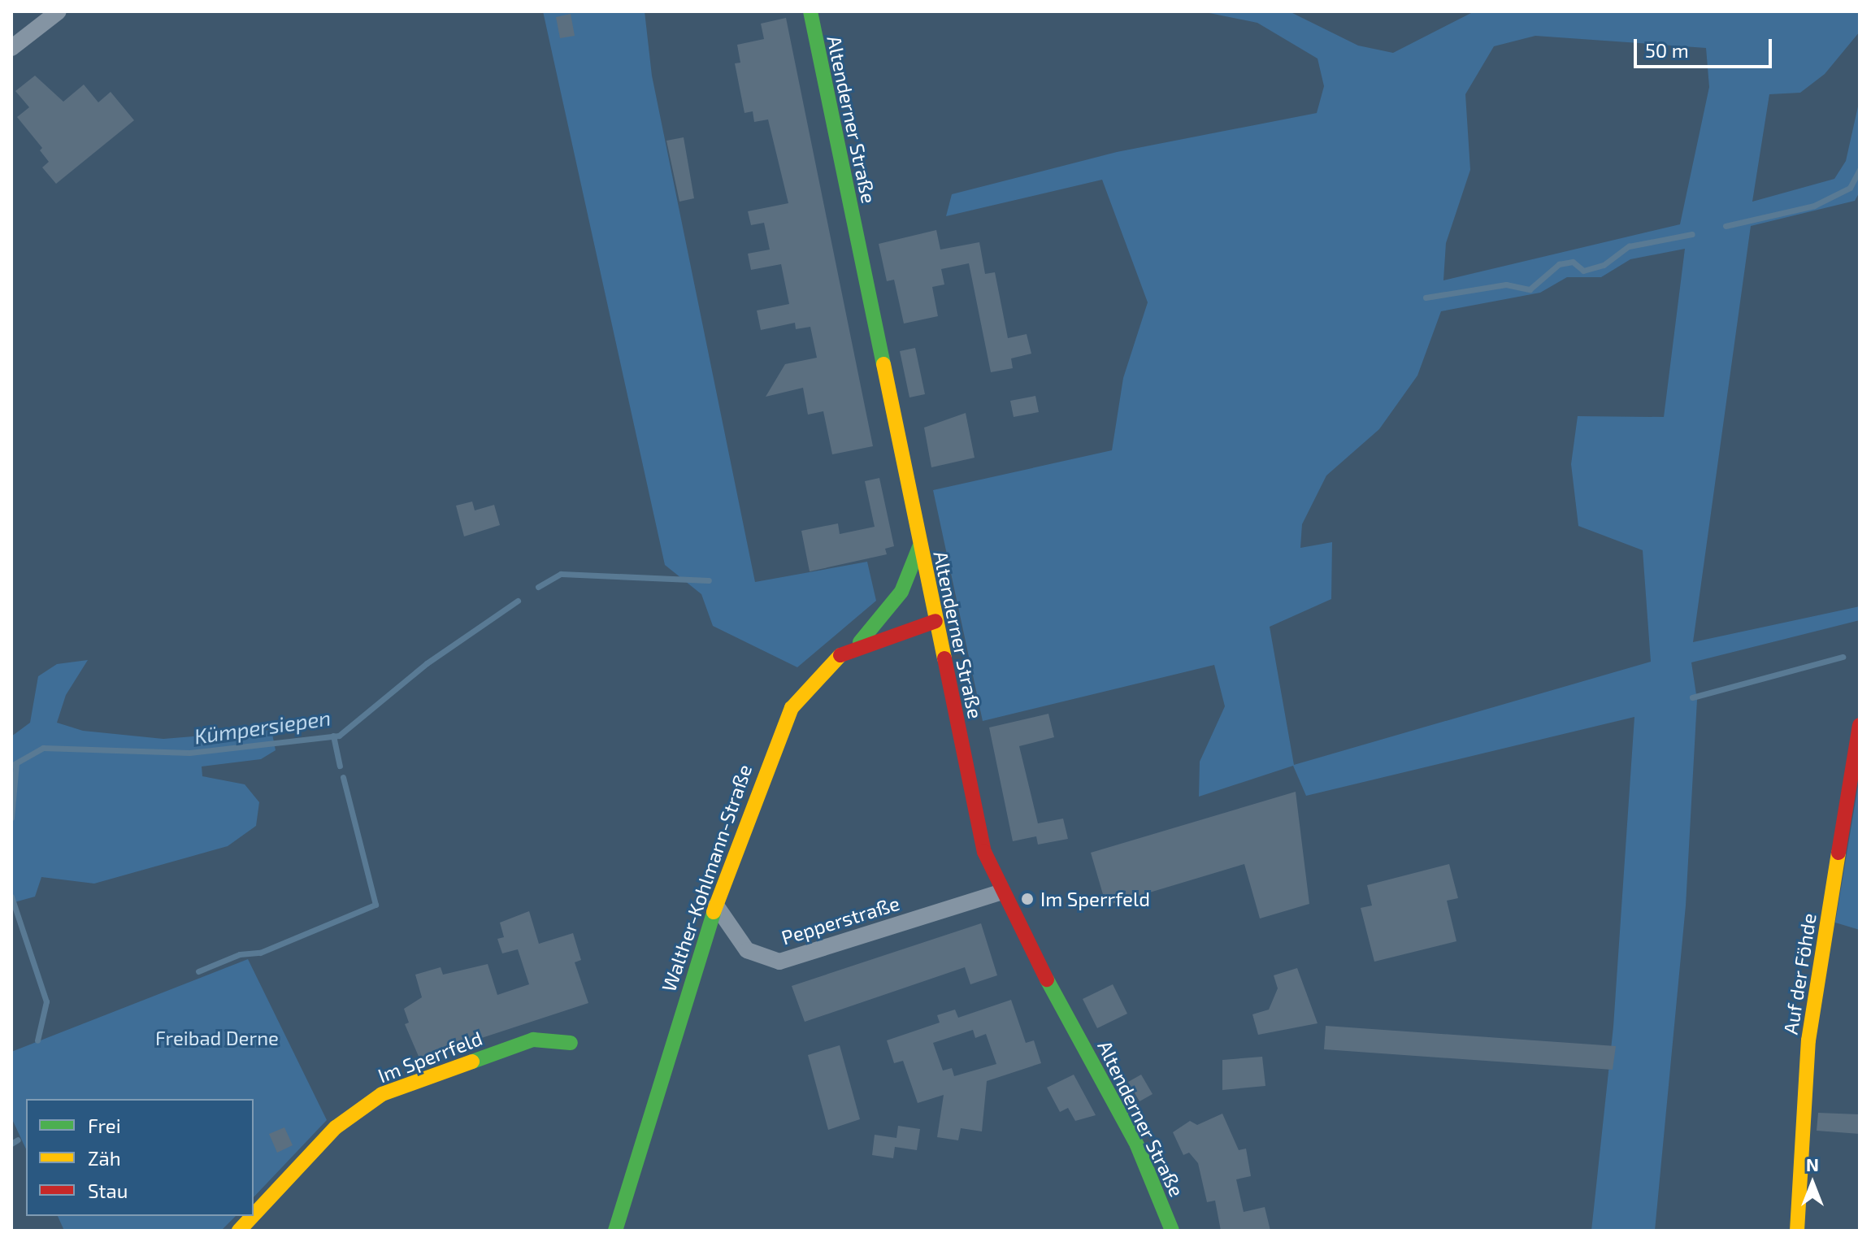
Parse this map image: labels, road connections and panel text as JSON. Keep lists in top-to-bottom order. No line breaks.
{"streets":{"street":["Altenderner Straße","Walther-Kohlmann-Straße","Pepperstraße","Auf der Föhde","Im Sperrfeld"]},"crossings":[["Altenderner Straße","Walther-Kohlmann-Straße"],["Altenderner Straße","Pepperstraße"],["Walther-Kohlmann-Straße","Pepperstraße"]],"water":["Kümpersiepen"],"parks":["Freibad Derne"],"places":["Im Sperrfeld"],"legend":["Frei","Zäh","Stau"],"scale_bar":"50 m","north":"top"}
